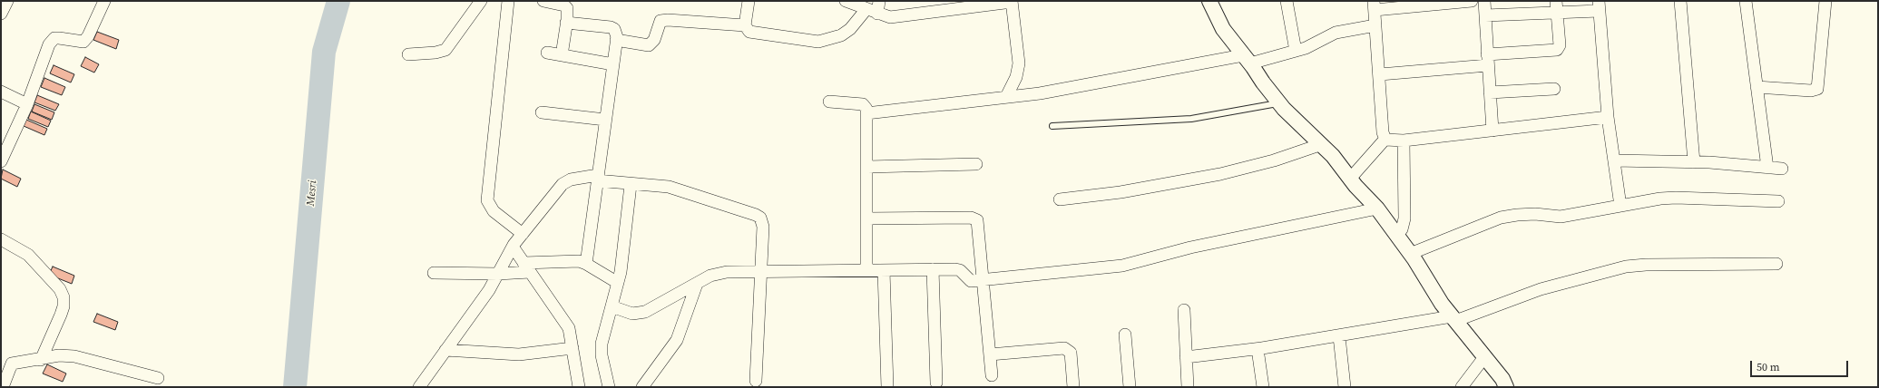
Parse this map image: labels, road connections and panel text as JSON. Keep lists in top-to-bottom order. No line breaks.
{"water":["Mesri"],"scale_bar":"50 m"}
